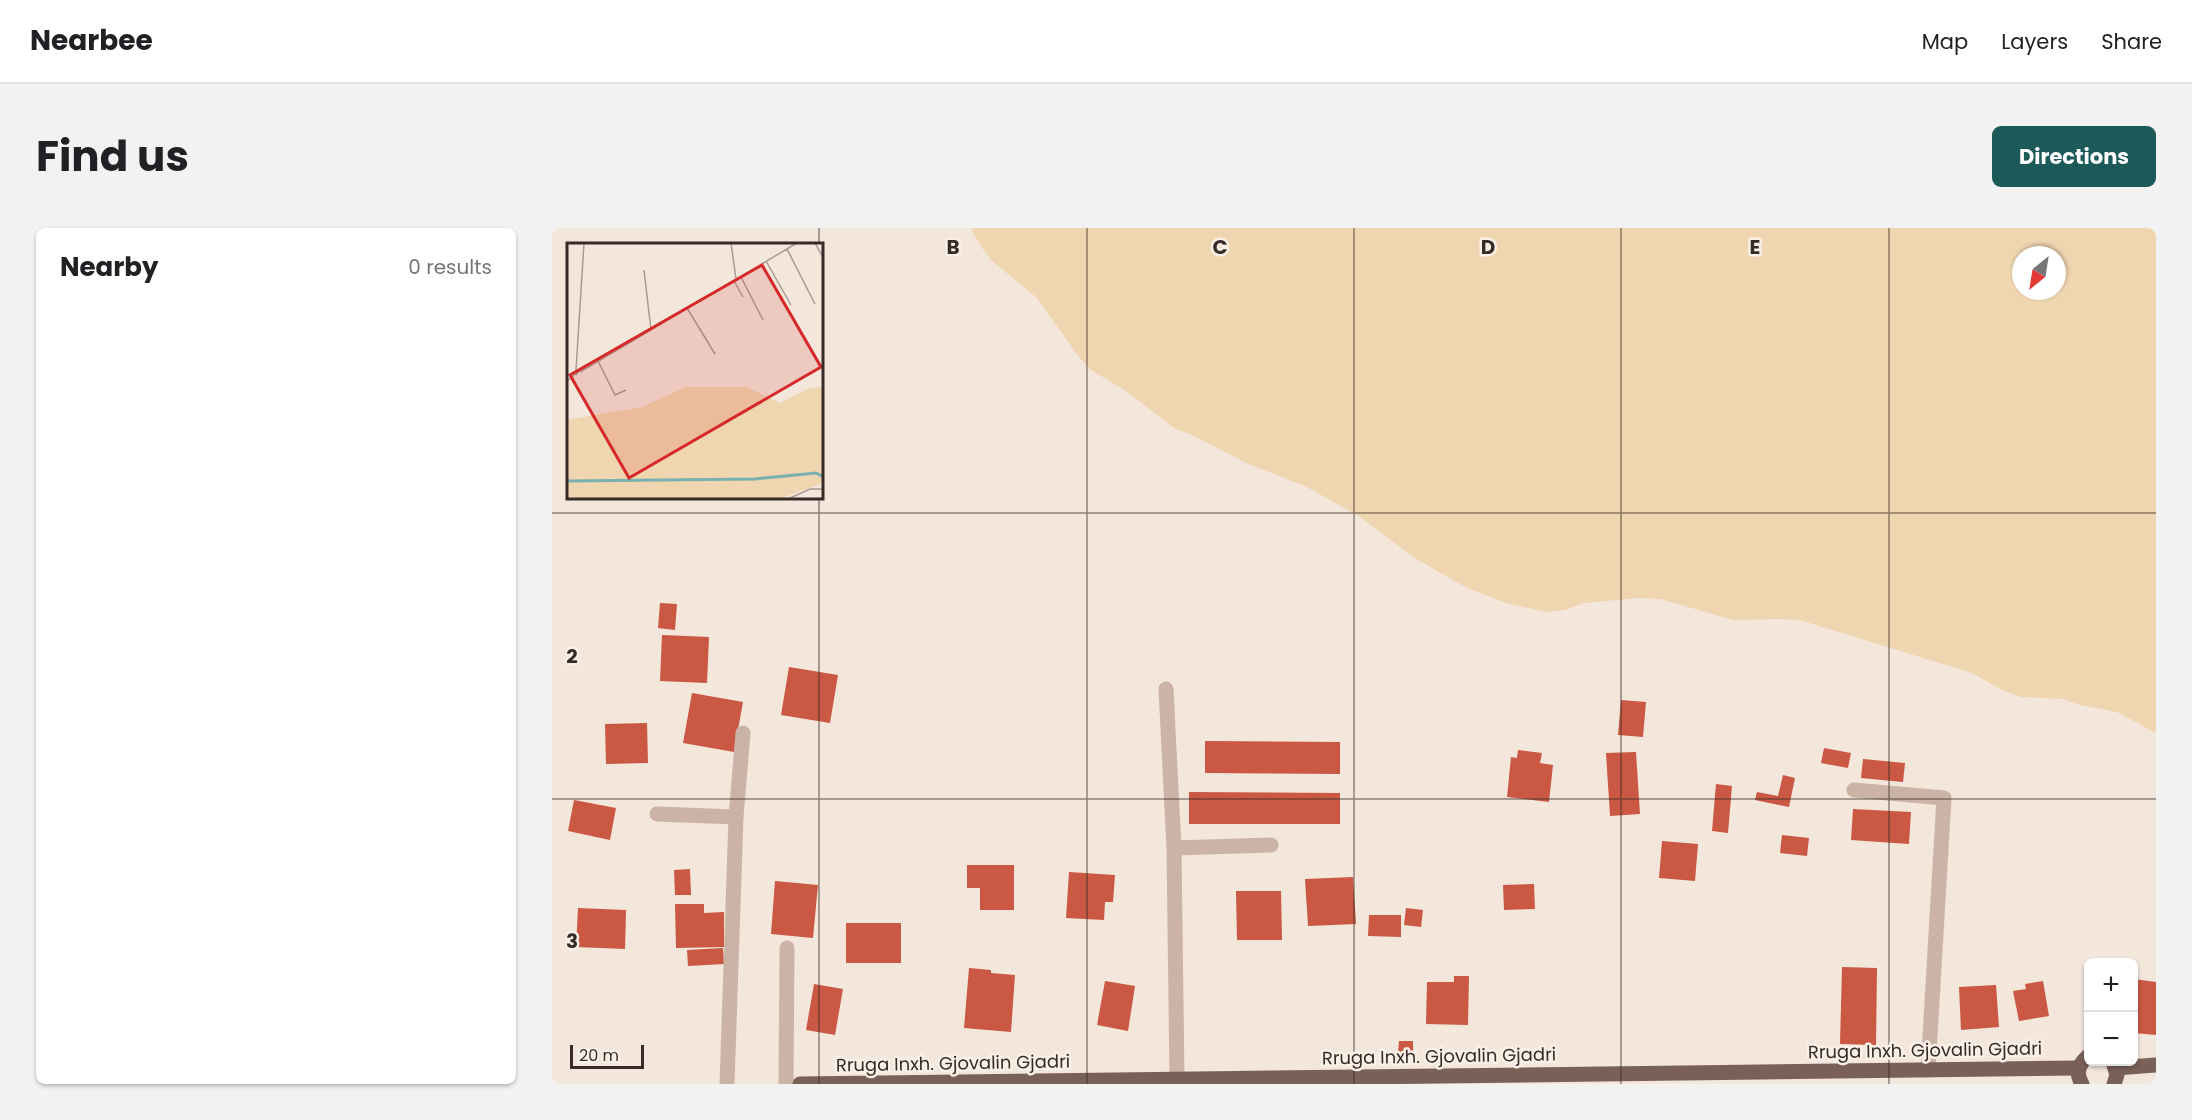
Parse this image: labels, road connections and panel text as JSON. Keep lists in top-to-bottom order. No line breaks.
{"streets":{"main road":["Rruga Inxh. Gjovalin Gjadri"]},"scale_bar":"20 m","north":"bottom left","page":{"header":"Nearbee","nav":["Map","Layers","Share"],"title":"Find us","buttons":"Directions","heading":["Nearby","0 results"],"map_buttons":["+","−"],"scale":"20 m"},"grid":{"columns":["B","C","D","E"],"rows":["2","3"]}}
